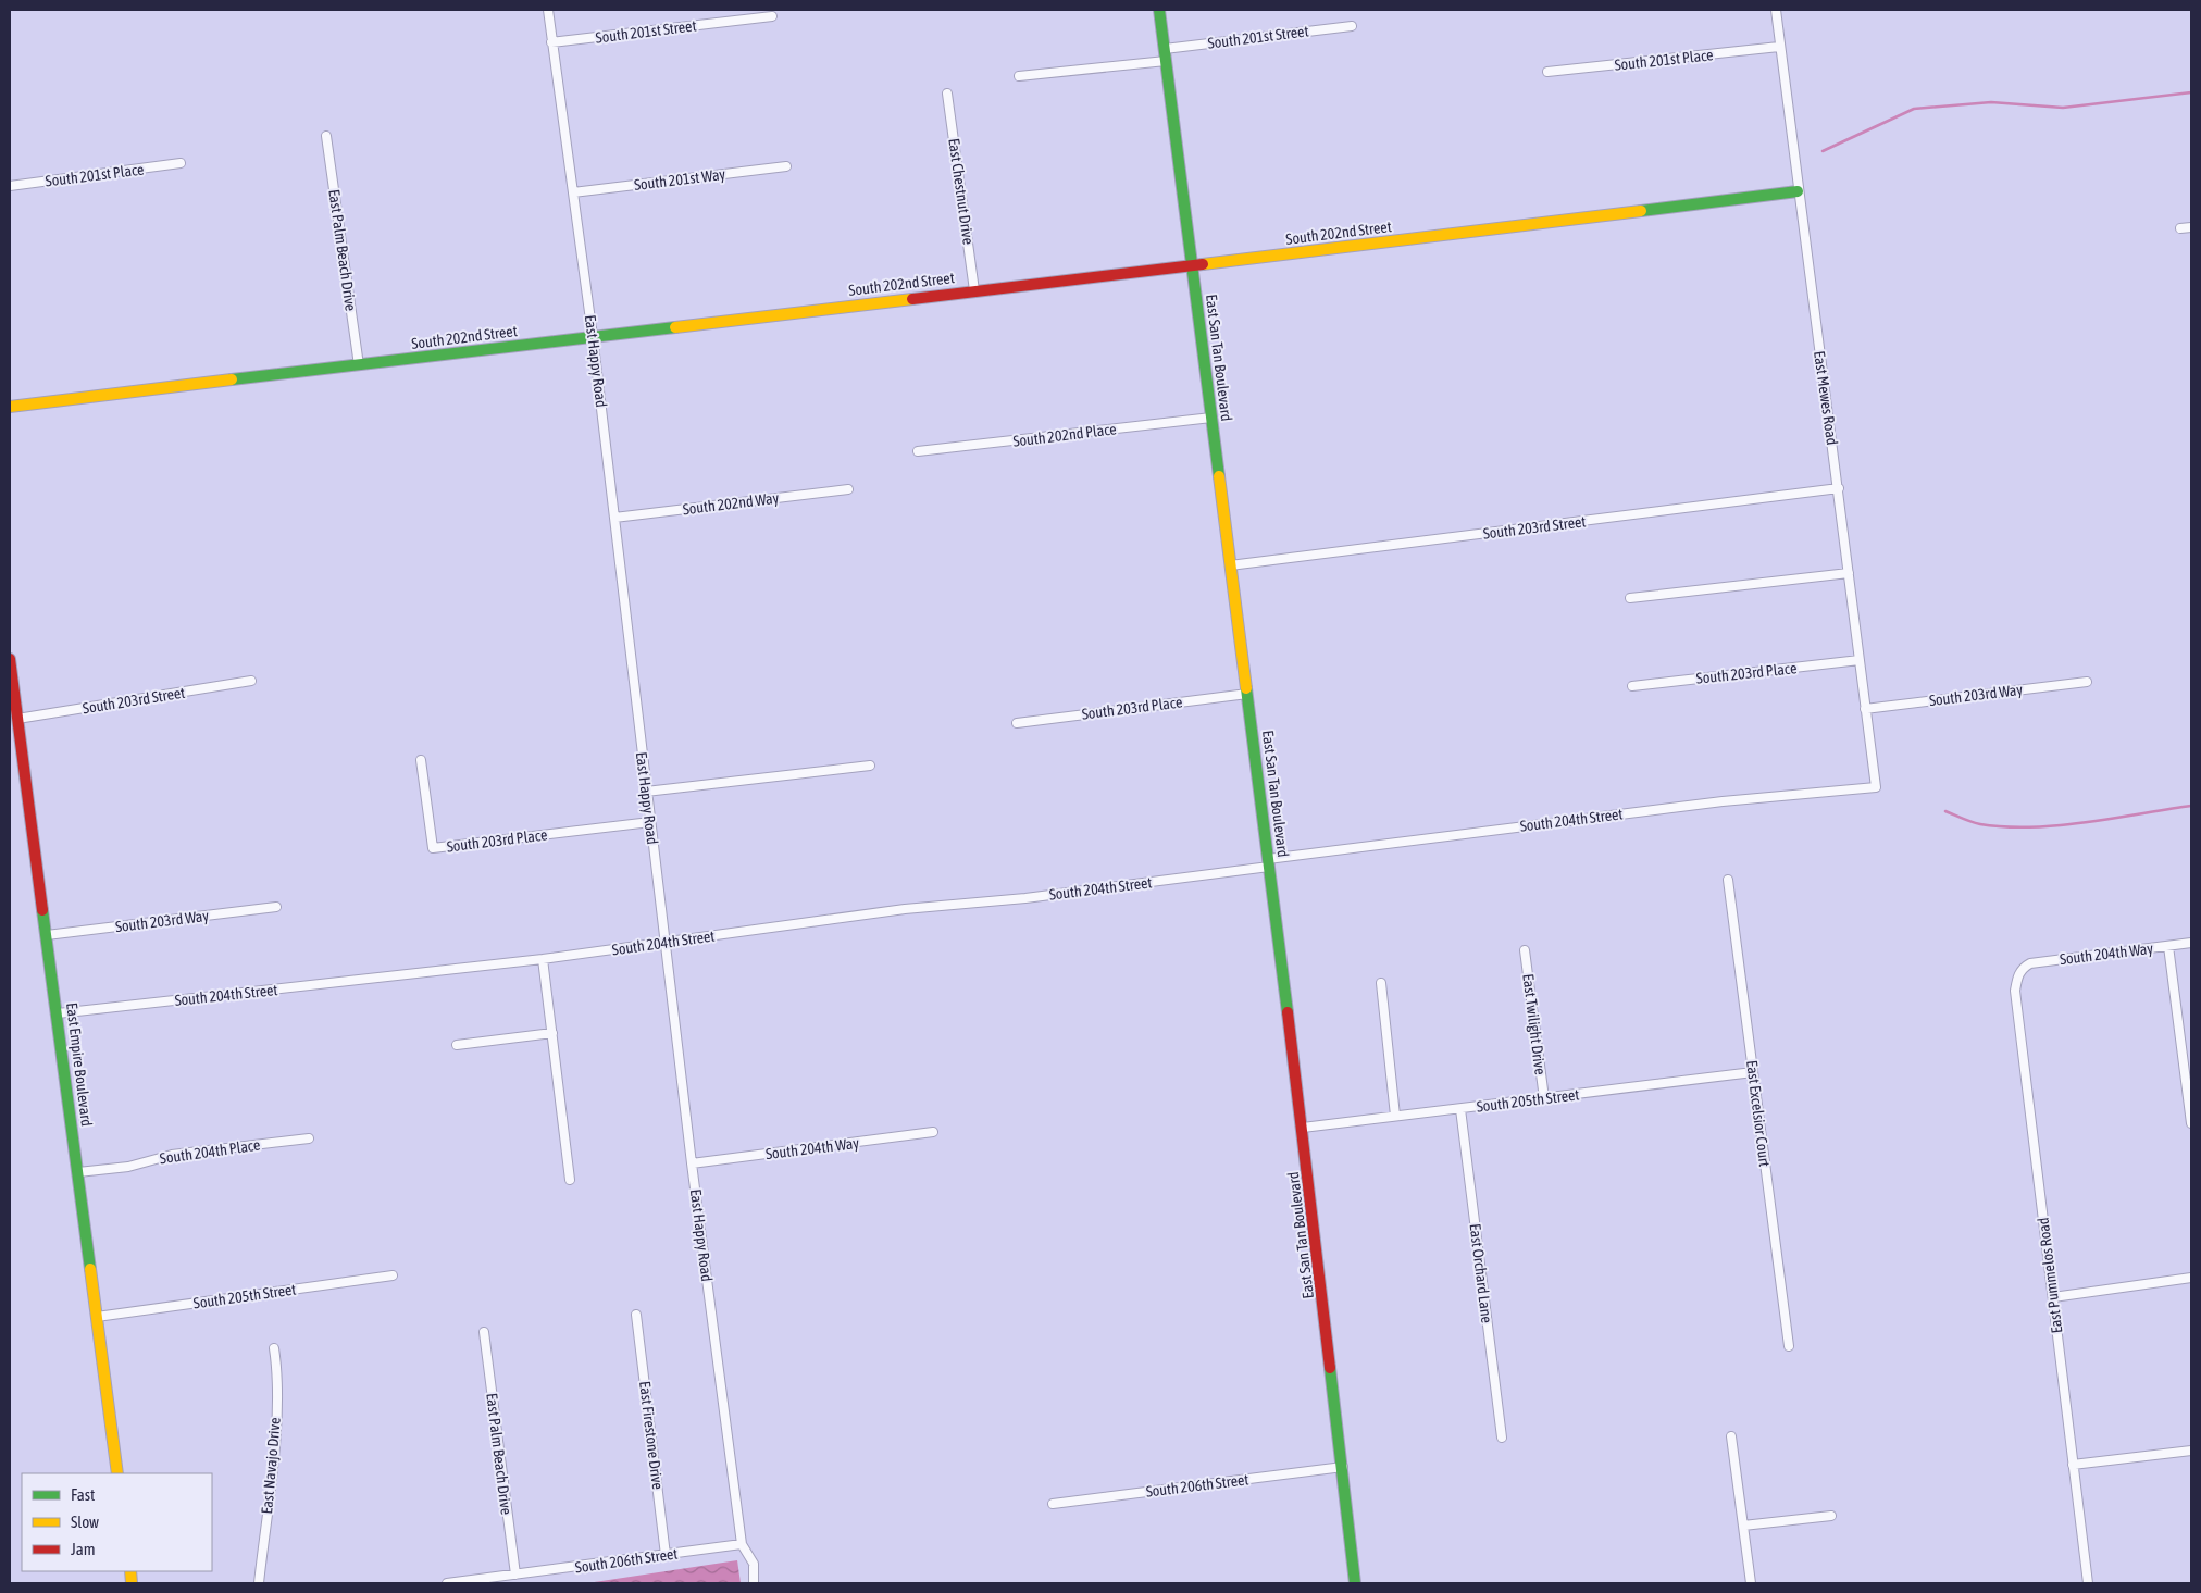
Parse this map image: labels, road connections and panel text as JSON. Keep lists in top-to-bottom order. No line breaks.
{"streets":{"street":["South 201st Street","South 201st Place","South 201st Way","East Chestnut Drive","South 202nd Street","East Palm Beach Drive","East San Tan Boulevard","East Happy Road","East Mewes Road","South 202nd Place","South 202nd Way","South 203rd Street","South 203rd Place","South 203rd Way","South 204th Street","South 204th Way","East Twilight Drive","East Empire Boulevard","South 205th Street","East Excelsior Court","South 204th Place","East Orchard Lane","East Pummelos Road","East Firestone Drive","East Navajo Drive","South 206th Street"]},"crossings":[["South 201st Street","East San Tan Boulevard"],["South 201st Street","East Happy Road"],["South 201st Place","East Mewes Road"],["South 201st Way","East Happy Road"],["East Chestnut Drive","South 202nd Street"],["South 202nd Street","East Palm Beach Drive"],["South 202nd Street","East San Tan Boulevard"],["South 202nd Street","East Happy Road"],["South 202nd Street","East Mewes Road"],["East Palm Beach Drive","South 206th Street"],["East San Tan Boulevard","South 202nd Place"],["East San Tan Boulevard","South 203rd Street"],["East San Tan Boulevard","South 203rd Place"],["East San Tan Boulevard","South 204th Street"],["East San Tan Boulevard","South 205th Street"],["East San Tan Boulevard","South 206th Street"],["East Happy Road","South 202nd Way"],["East Happy Road","South 203rd Place"],["East Happy Road","South 204th Street"],["East Happy Road","South 204th Way"],["East Happy Road","South 206th Street"],["East Mewes Road","South 203rd Street"],["East Mewes Road","South 203rd Place"],["East Mewes Road","South 203rd Way"],["East Mewes Road","South 204th Street"],["South 203rd Street","East Empire Boulevard"],["South 203rd Way","East Empire Boulevard"],["South 204th Street","East Empire Boulevard"],["South 204th Way","East Pummelos Road"],["East Twilight Drive","South 205th Street"],["East Empire Boulevard","South 205th Street"],["East Empire Boulevard","South 204th Place"],["South 205th Street","East Excelsior Court"],["South 205th Street","East Orchard Lane"],["East Firestone Drive","South 206th Street"]],"legend":["Fast","Slow","Jam"]}
